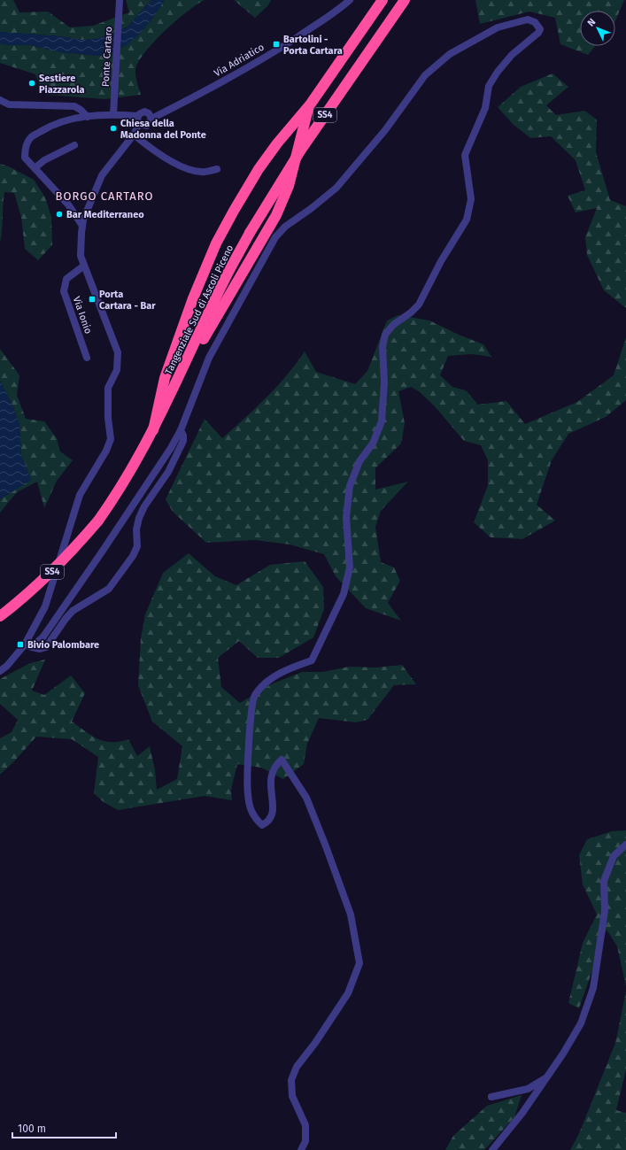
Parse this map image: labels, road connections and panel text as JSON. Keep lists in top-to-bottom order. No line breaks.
{"streets":{"highway":["SS4","Tangenziale Sud di Ascoli Piceno"],"street":["Ponte Cartaro","Via Adriatico","Via Ionio"]},"districts":["BORGO CARTARO"],"places":{"transit":["Bartolini - Porta Cartara","Porta Cartara - Bar","Bivio Palombare"],"other":["Sestiere Piazzarola","Chiesa della Madonna del Ponte","Bar Mediterraneo"]},"scale_bar":"100 m","north":"top left"}
